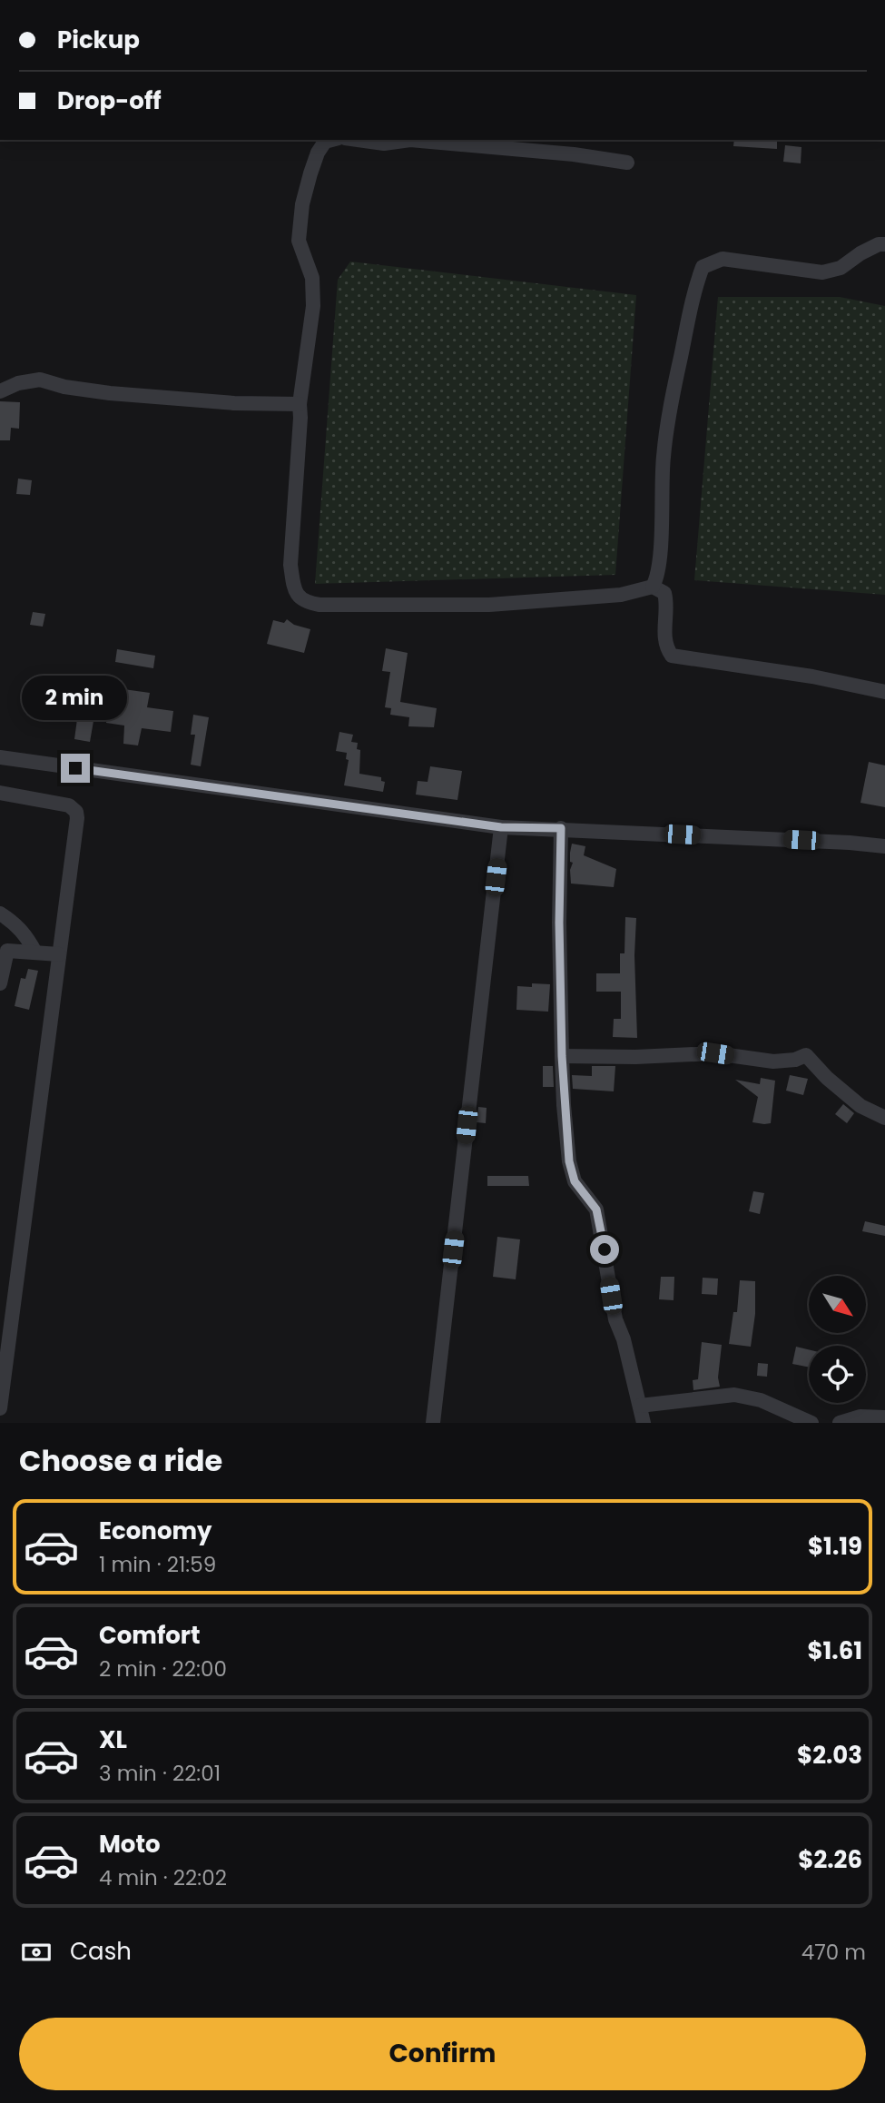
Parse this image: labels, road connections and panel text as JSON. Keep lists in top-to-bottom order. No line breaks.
{"north":"bottom right","page":{"banner":["Pickup","Drop-off"],"bubble":"2 min","heading":"Choose a ride","list":[{"name":"Economy","note":"1 min · 21:59","value":"$1.19"},{"name":"Comfort","note":"2 min · 22:00","value":"$1.61"},{"name":"XL","note":"3 min · 22:01","value":"$2.03"},{"name":"Moto","note":"4 min · 22:02","value":"$2.26"}],"pay":["Cash","470 m"],"buttons":"Confirm"}}
